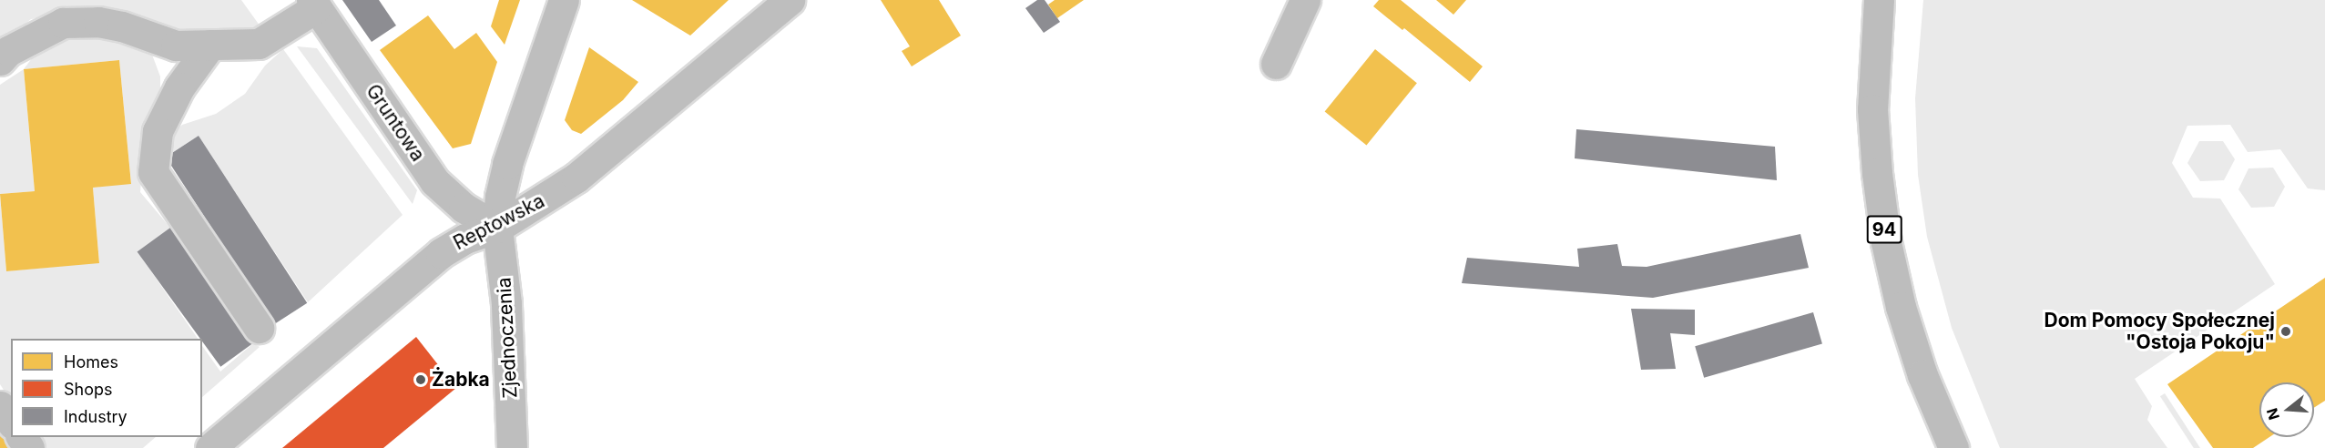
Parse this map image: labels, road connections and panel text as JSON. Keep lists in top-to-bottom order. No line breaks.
{"streets":{"main road":["94"],"street":["Gruntowa","Reptowska","Zjednoczenia"]},"crossings":[["Gruntowa","Reptowska"],["Gruntowa","Zjednoczenia"],["Reptowska","Zjednoczenia"]],"places":["Dom Pomocy Społecznej \"Ostoja Pokoju\"","Żabka"],"legend":["Homes","Shops","Industry"],"north":"left"}
